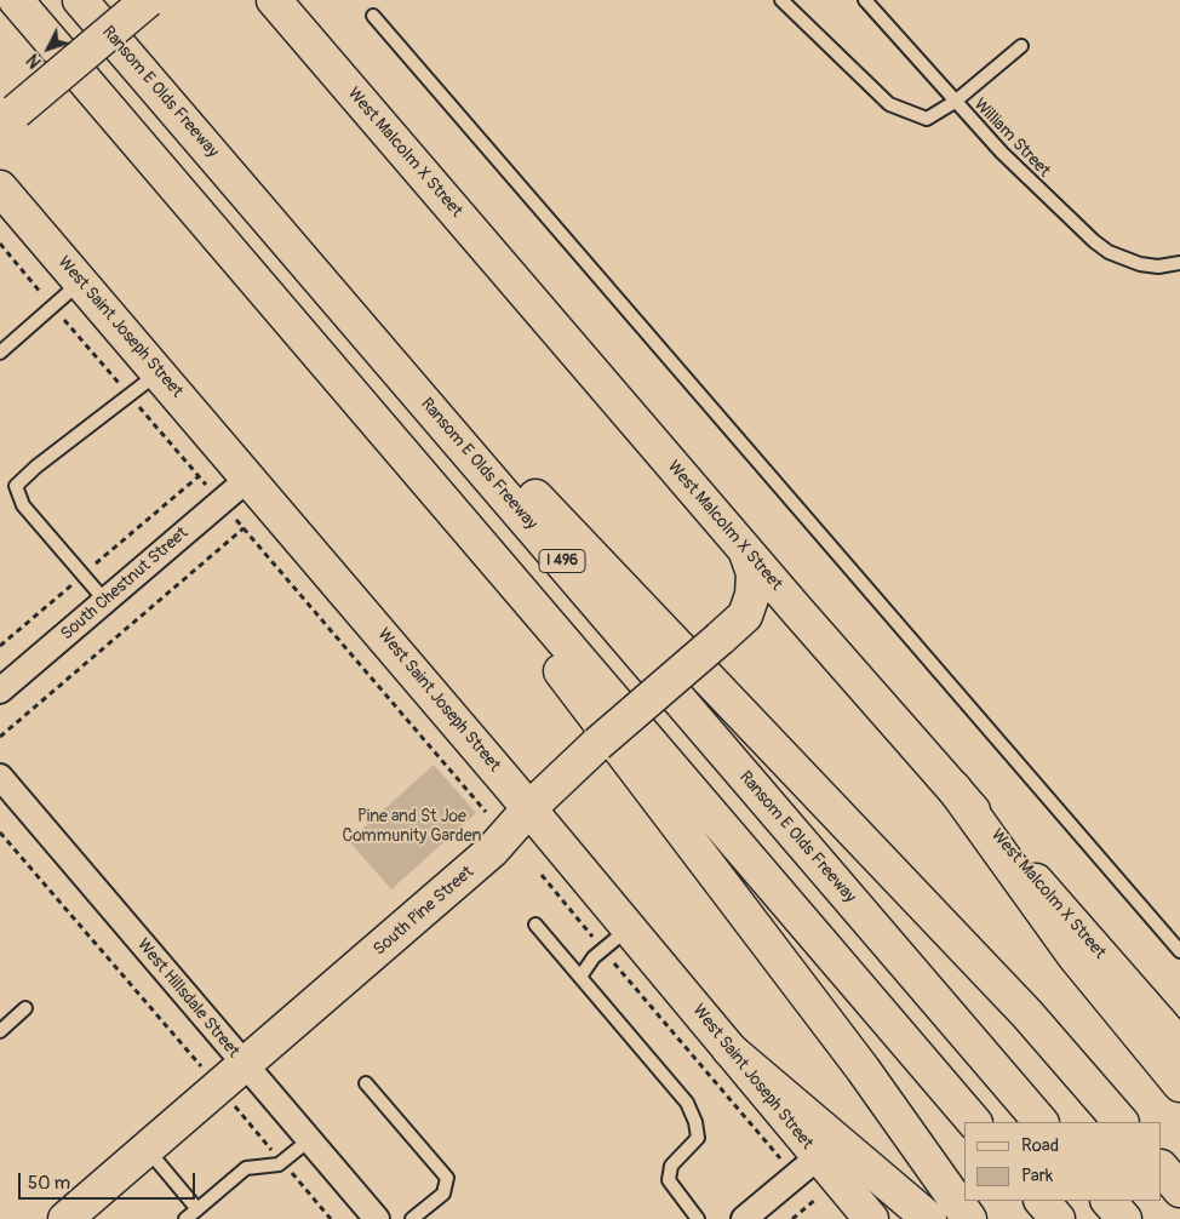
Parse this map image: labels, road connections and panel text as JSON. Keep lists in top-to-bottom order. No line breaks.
{"streets":{"main road":["Ransom E Olds Freeway","West Malcolm X Street","West Saint Joseph Street","I 496","South Pine Street"],"street":["South Chestnut Street","West Hillsdale Street"],"lane":["William Street"]},"crossings":[["West Malcolm X Street","South Pine Street"],["West Saint Joseph Street","South Chestnut Street"],["West Saint Joseph Street","South Pine Street"],["South Pine Street","West Hillsdale Street"]],"parks":["Pine and St Joe Community Garden"],"legend":["Road","Park"],"scale_bar":"50 m","north":"bottom left"}
